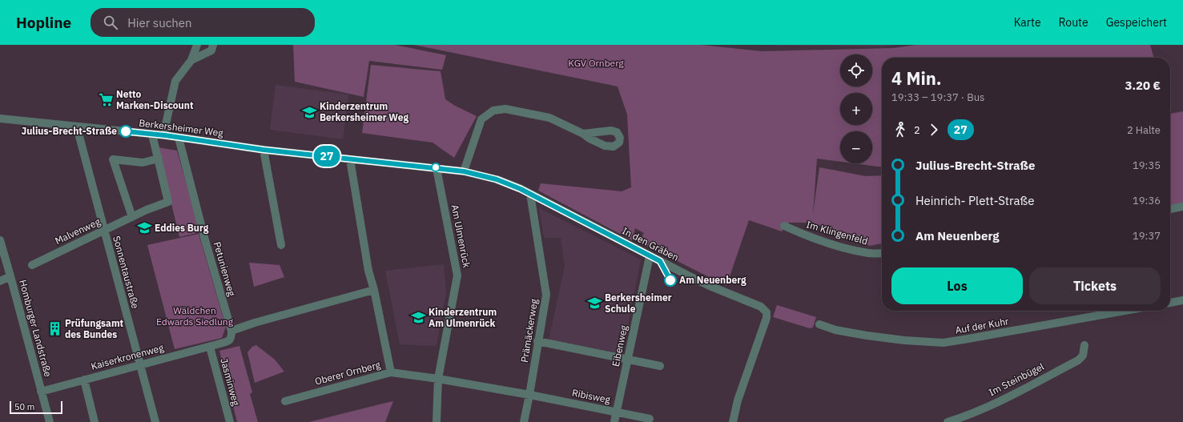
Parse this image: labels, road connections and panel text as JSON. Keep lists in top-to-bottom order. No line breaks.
{"streets":{"street":["Berkersheimer Weg","Malvenweg","Im Klingenfeld","Am Ulmenrück","In den Gräben","Petunienweg","Sonnentaustraße","Auf der Kuhr","Homburger Landstraße","Prämäckerweg","Eibenweg","Kaiserkronenweg","Oberer Ornberg","Im Steinbügel","Jasminweg","Ribisweg"]},"crossings":[["Berkersheimer Weg","Malvenweg"],["Berkersheimer Weg","Am Ulmenrück"],["Berkersheimer Weg","In den Gräben"],["Berkersheimer Weg","Petunienweg"],["Berkersheimer Weg","Sonnentaustraße"],["Berkersheimer Weg","Oberer Ornberg"],["Malvenweg","Sonnentaustraße"],["In den Gräben","Prämäckerweg"],["In den Gräben","Eibenweg"],["Petunienweg","Kaiserkronenweg"],["Sonnentaustraße","Kaiserkronenweg"],["Homburger Landstraße","Kaiserkronenweg"],["Prämäckerweg","Ribisweg"],["Eibenweg","Ribisweg"],["Kaiserkronenweg","Jasminweg"]],"parks":["KGV Ornberg","Wäldchen Edwards Siedlung"],"places":{"supermarket":["Netto Marken-Discount"],"school or university":["Kinderzentrum Berkersheimer Weg","Eddies Burg","Berkersheimer Schule","Kinderzentrum Am Ulmenrück"],"other":["Julius-Brecht-Straße","Am Neuenberg"],"building":["Prüfungsamt des Bundes"]},"lines":["bus line 27"],"scale_bar":"50 m","page":{"header":"Hopline","search":"Hier suchen","nav":["Karte","Route","Gespeichert"],"on_map":"27","map_buttons":["+","−"],"heading":["4 Min.","19:33 – 19:37 · Bus","3.20 €"],"legs":["2","27","2 Halte"],"list":[{"name":"Julius-Brecht-Straße","value":"19:35"},{"name":"Heinrich- Plett-Straße","value":"19:36"},{"name":"Am Neuenberg","value":"19:37"}],"buttons":["Los","Tickets"],"scale":"50 m"}}
